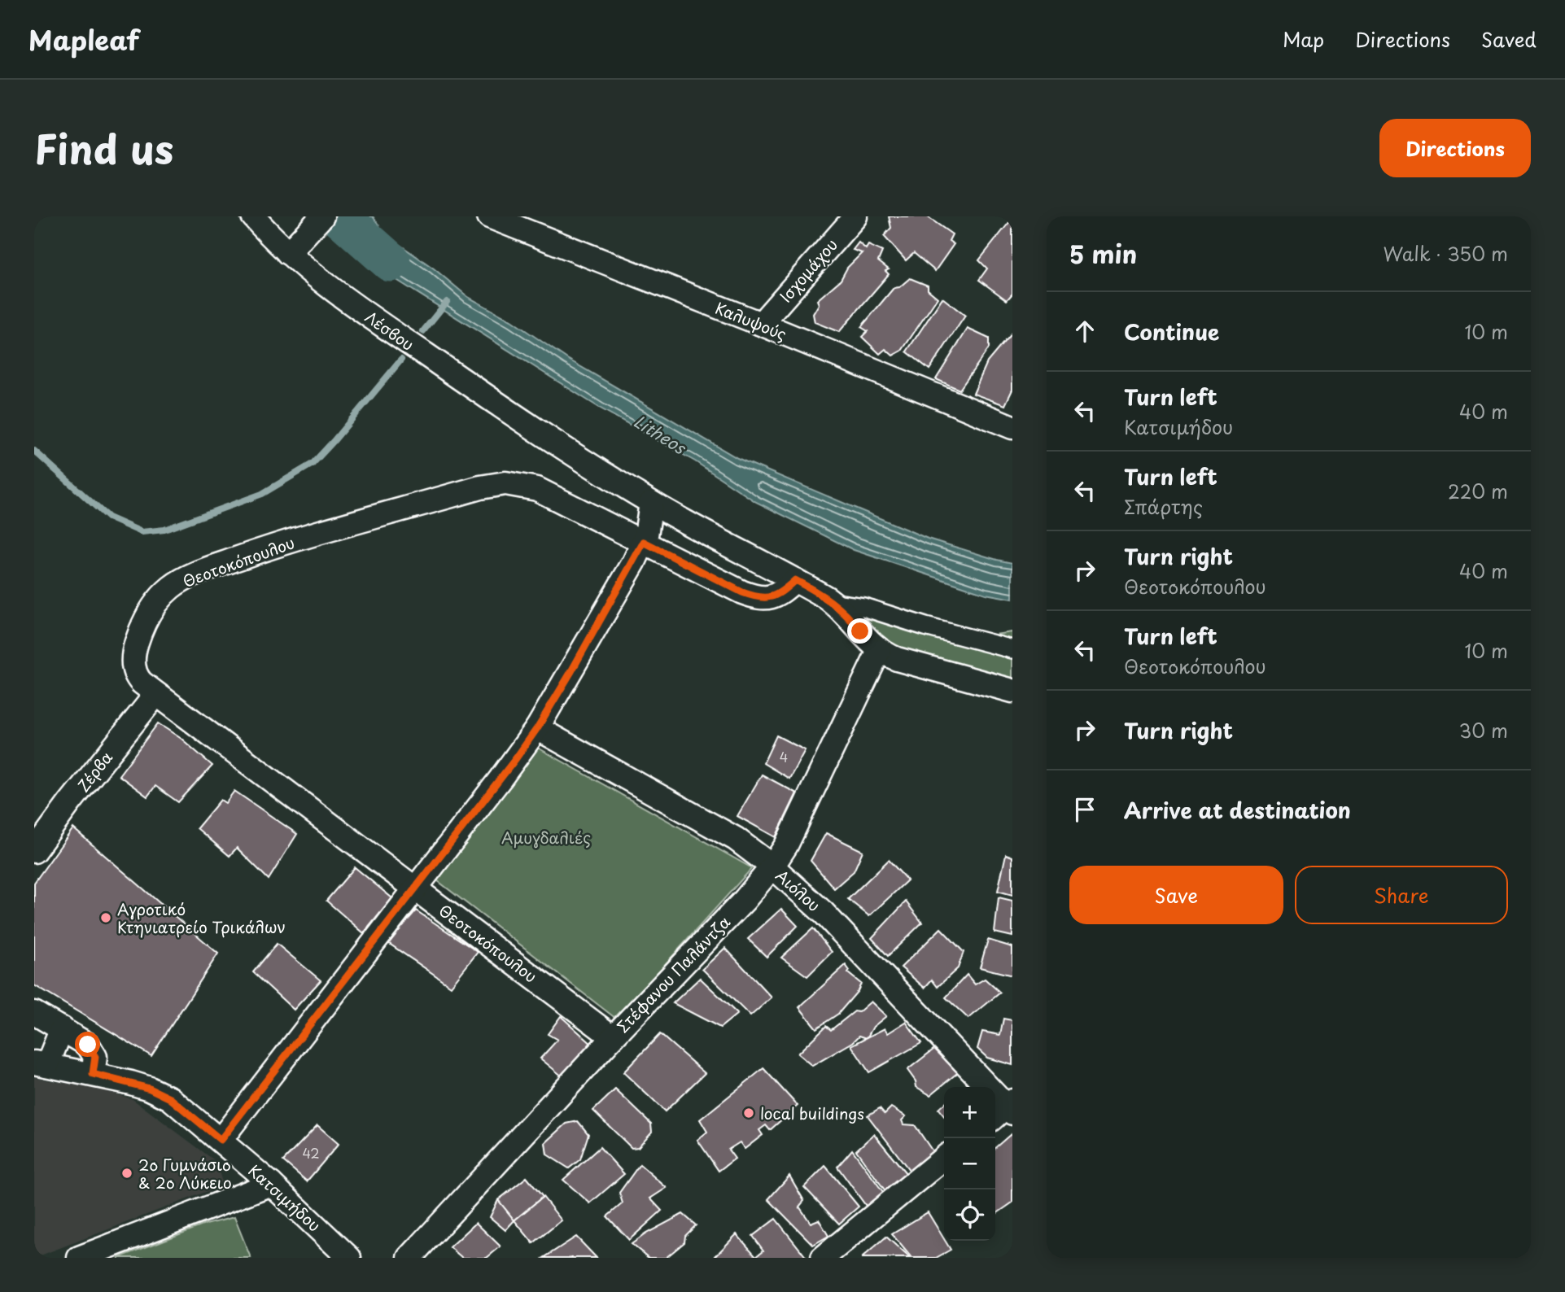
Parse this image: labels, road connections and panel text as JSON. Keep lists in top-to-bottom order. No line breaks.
{"streets":{"street":["Ισχομάχου","Καλυψούς","Λέσβου","Θεοτοκόπουλου","Ζέρβα","Αιόλου","Στέφανου Παλάντζα","Κατσιμήδου"]},"crossings":[["Ισχομάχου","Καλυψούς"],["Λέσβου","Θεοτοκόπουλου"],["Λέσβου","Στέφανου Παλάντζα"],["Θεοτοκόπουλου","Ζέρβα"],["Θεοτοκόπουλου","Στέφανου Παλάντζα"],["Αιόλου","Στέφανου Παλάντζα"]],"water":["Litheos"],"parks":["Αμυγδαλιές"],"places":["Αγροτικό Κτηνιατρείο Τρικάλων","local buildings","2ο Γυμνάσιο & 2ο Λύκειο"],"house_numbers":["4","42"],"page":{"header":"Mapleaf","nav":["Map","Directions","Saved"],"title":"Find us","buttons":["Directions",["Save","Share"]],"heading":["5 min","Walk · 350 m"],"list":[["Continue","10 m"],["Turn left","Κατσιμήδου","40 m"],["Turn left","Σπάρτης","220 m"],["Turn right","Θεοτοκόπουλου","40 m"],["Turn left","Θεοτοκόπουλου","10 m"],["Turn right","30 m"],"Arrive at destination"],"map_buttons":["+","−"]}}
